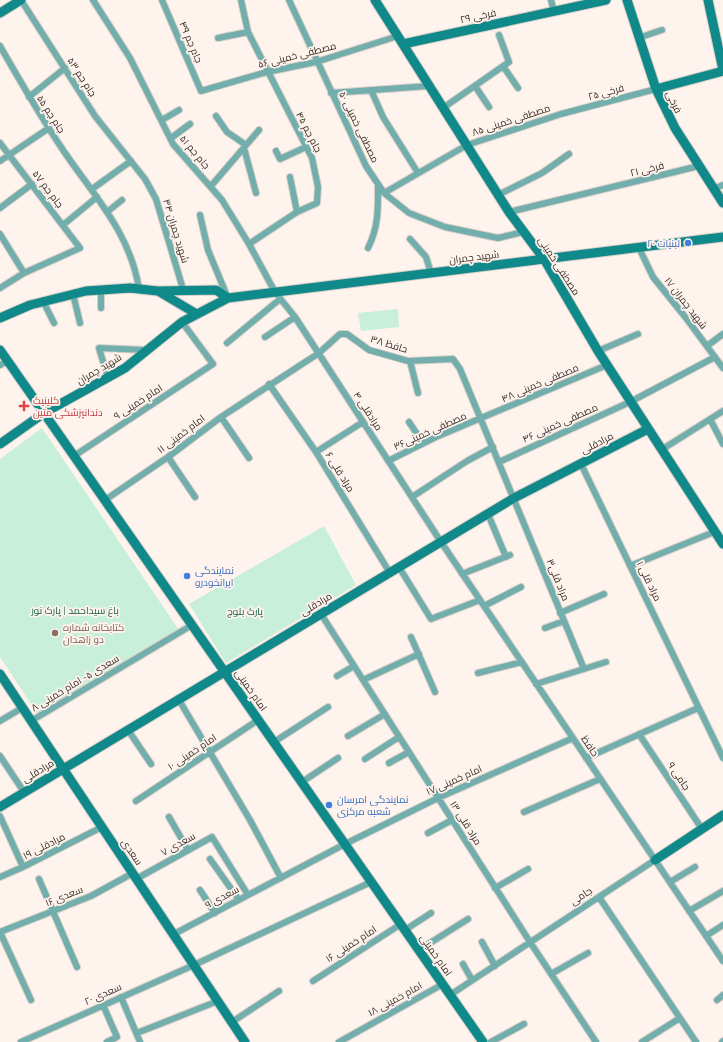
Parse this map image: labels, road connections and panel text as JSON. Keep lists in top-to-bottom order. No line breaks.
{"streets":{"street":["فرخی ۲۹","جام جم ۴۹","مصطفی خمینی ۵۶","جام جم ۵۳","فرخی ۲۵","فرخی","جام جم ۵۵","مصطفی خمینی ۸۵","مصطفی خمینی ۵۰","جام جم ۴۵","جام جم ۵۱","فرخی ۲۱","جام جم ۵۷","شهید چمران ۳۴","شهید چمران","مصطفی خمینی","شهید چمران ۱۷","حافظ ۳۸","مصطفی خمینی ۴۸","امام خمینی ۹","مرادقلی ۴","مصطفی خمینی ۴۶","مصطفی خمینی۳۶","امام خمینی ۱۱","مرادقلی","مراد قلی ۶","مراد قلی۳","مراد قلی ۱","سعدی ۵- امام خمینی ۸","امام خمینی","حافظ","امام خمینی ۱۰","جامی ۹","امام خمینی ۱۷","مراد قلی ۱۳","سعدی ۷","مرادقلی ۱۹","سعدی","سعدی ۱۶","جامی","سعدی ۹","امام خمینی ۱۶","سعدی ۲۰","امام خمینی ۱۸"]},"crossings":[["فرخی ۲۹","مصطفی خمینی ۵۶"],["فرخی ۲۹","مصطفی خمینی"],["جام جم ۴۹","مصطفی خمینی ۵۶"],["مصطفی خمینی ۵۶","مصطفی خمینی ۵۰"],["مصطفی خمینی ۵۶","جام جم ۴۵"],["مصطفی خمینی ۵۶","مصطفی خمینی"],["جام جم ۵۳","شهید چمران ۳۴"],["فرخی ۲۵","فرخی"],["فرخی ۲۵","مصطفی خمینی ۸۵"],["فرخی","فرخی ۲۱"],["مصطفی خمینی ۸۵","مصطفی خمینی ۵۰"],["مصطفی خمینی ۸۵","مصطفی خمینی"],["مصطفی خمینی ۵۰","مصطفی خمینی"],["جام جم ۴۵","جام جم ۵۱"],["جام جم ۵۱","شهید چمران"],["جام جم ۵۱","مرادقلی ۴"],["فرخی ۲۱","مصطفی خمینی"],["شهید چمران","مصطفی خمینی"],["شهید چمران","شهید چمران ۱۷"],["شهید چمران","امام خمینی ۹"],["شهید چمران","مرادقلی ۴"],["شهید چمران","امام خمینی"],["مصطفی خمینی","مصطفی خمینی ۴۸"],["مصطفی خمینی","مصطفی خمینی ۴۶"],["مصطفی خمینی","مرادقلی"],["شهید چمران ۱۷","مصطفی خمینی ۴۶"],["حافظ ۳۸","مرادقلی ۴"],["حافظ ۳۸","امام خمینی ۱۱"],["حافظ ۳۸","مراد قلی ۶"],["حافظ ۳۸","مراد قلی۳"],["مصطفی خمینی ۴۸","مصطفی خمینی۳۶"],["مصطفی خمینی ۴۸","مراد قلی۳"],["امام خمینی ۹","امام خمینی"],["مرادقلی ۴","مصطفی خمینی۳۶"],["مرادقلی ۴","مرادقلی"],["مرادقلی ۴","حافظ"],["مصطفی خمینی ۴۶","مراد قلی۳"],["مصطفی خمینی۳۶","مراد قلی۳"],["امام خمینی ۱۱","مراد قلی ۶"],["امام خمینی ۱۱","امام خمینی"],["مرادقلی","مراد قلی ۶"],["مرادقلی","مراد قلی۳"],["مرادقلی","مراد قلی ۱"],["مرادقلی","امام خمینی"],["مرادقلی","حافظ"],["مرادقلی","مراد قلی ۱۳"],["مرادقلی","سعدی"],["سعدی ۵- امام خمینی ۸","امام خمینی"],["سعدی ۵- امام خمینی ۸","سعدی"],["امام خمینی","امام خمینی ۱۰"],["امام خمینی","امام خمینی ۱۷"],["امام خمینی","جامی"],["امام خمینی","امام خمینی ۱۶"],["امام خمینی","سعدی ۲۰"],["امام خمینی","امام خمینی ۱۸"],["حافظ","امام خمینی ۱۷"],["حافظ","جامی"],["جامی ۹","جامی"],["امام خمینی ۱۷","مراد قلی ۱۳"],["امام خمینی ۱۷","سعدی ۹"],["مراد قلی ۱۳","جامی"],["سعدی ۷","سعدی"],["سعدی ۷","سعدی ۱۶"],["سعدی ۷","سعدی ۹"],["مرادقلی ۱۹","سعدی"],["سعدی","سعدی ۱۶"],["سعدی","سعدی ۹"],["سعدی","سعدی ۲۰"]],"parks":["باغ سیداحمد | پارک نور","پارک بلوچ"],"places":{"other":["لبنیات ۲۰","نمایندگی ایرانخودرو","کتابخانه شماره دو زاهدان","نمایندگی امرسان شعبه مرکزی"],"health":["کلینیک دندانپزشکی متین"]}}
